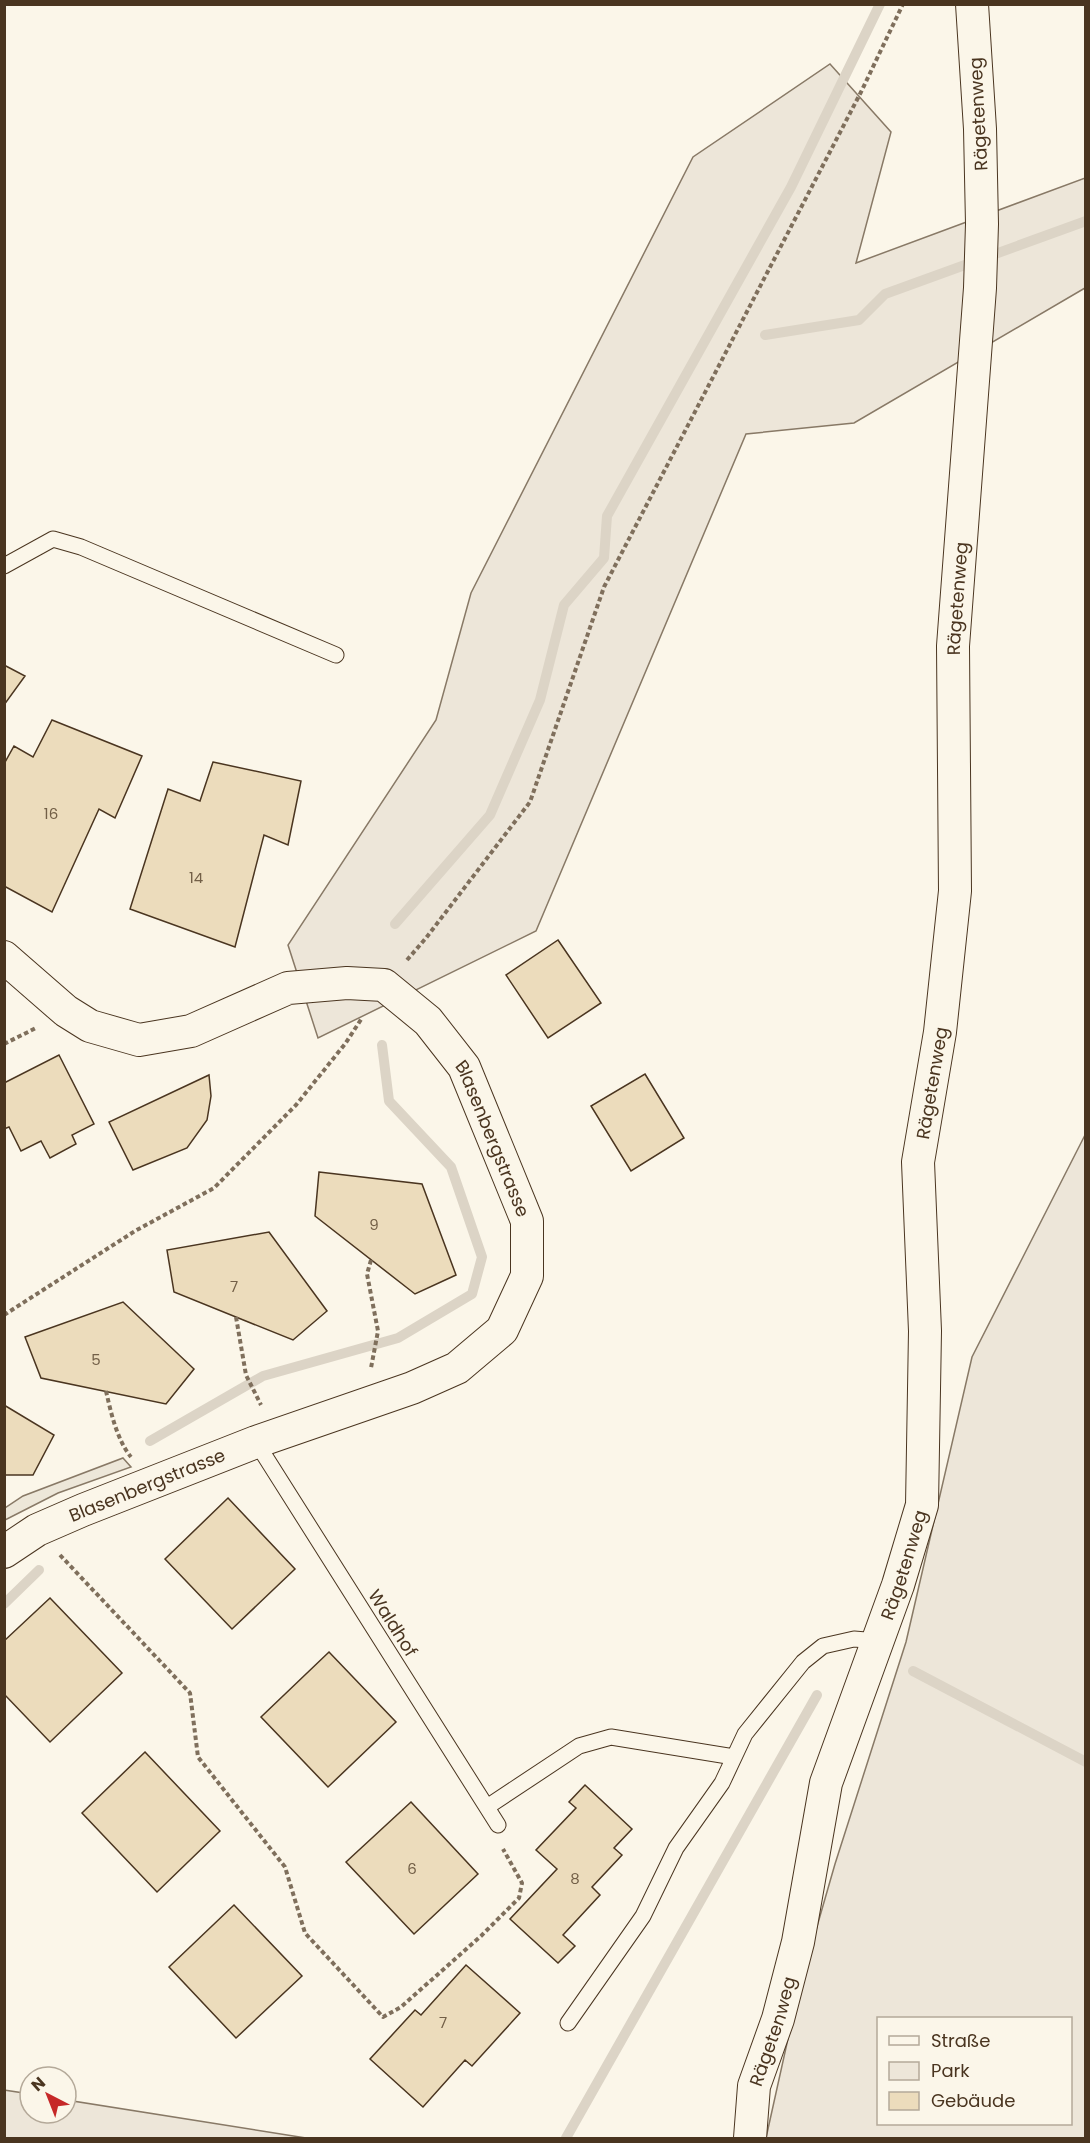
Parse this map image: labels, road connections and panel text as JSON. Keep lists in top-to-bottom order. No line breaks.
{"streets":{"street":["Rägetenweg","Blasenbergstrasse"],"lane":["Waldhof"]},"crossings":[["Blasenbergstrasse","Waldhof"]],"house_numbers":["16","14","9","7","5","6","8","7"],"legend":["Straße","Park","Gebäude"],"north":"top left"}
